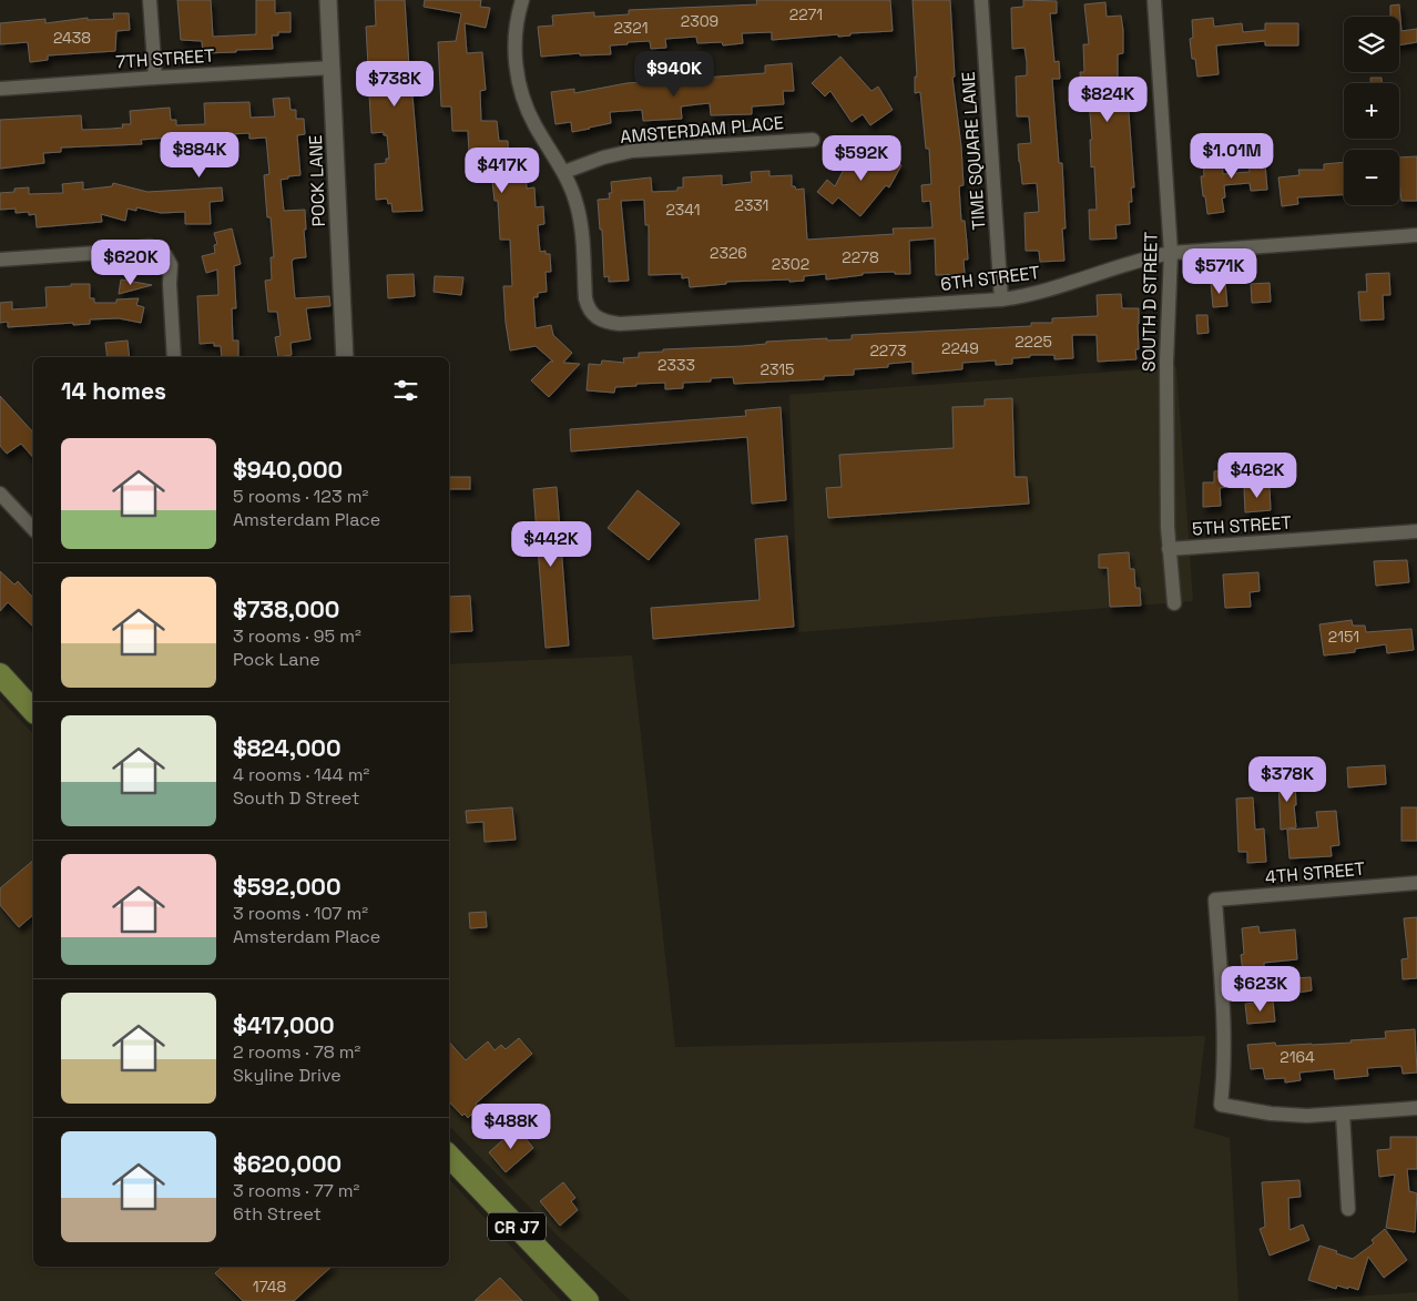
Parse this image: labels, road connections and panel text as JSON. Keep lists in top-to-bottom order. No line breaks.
{"streets":{"main road":["CR J7"],"street":["7TH STREET","AMSTERDAM PLACE","TIME SQUARE LANE","POCK LANE","6TH STREET","SOUTH D STREET","5TH STREET","4TH STREET"]},"crossings":[["7TH STREET","POCK LANE"],["AMSTERDAM PLACE","6TH STREET"],["TIME SQUARE LANE","6TH STREET"],["6TH STREET","SOUTH D STREET"],["SOUTH D STREET","5TH STREET"]],"house_numbers":["2271","2309","2321","2438","2331","2341","2326","2278","2302","2225","2249","2273","2333","2315","2151","2164","1748"],"page":{"map_buttons":["+","−"],"price":["$940K","$738K","$824K","$884K","$1.01M","$592K","$417K","$620K","$571K","$462K","$442K","$378K","$623K","$488K"],"heading":"14 homes","list":[{"name":"$940,000","note":"5 rooms · 123 m² · Amsterdam Place"},{"name":"$738,000","note":"3 rooms · 95 m² · Pock Lane"},{"name":"$824,000","note":"4 rooms · 144 m² · South D Street"},{"name":"$592,000","note":"3 rooms · 107 m² · Amsterdam Place"},{"name":"$417,000","note":"2 rooms · 78 m² · Skyline Drive"},{"name":"$620,000","note":"3 rooms · 77 m² · 6th Street"}]}}
